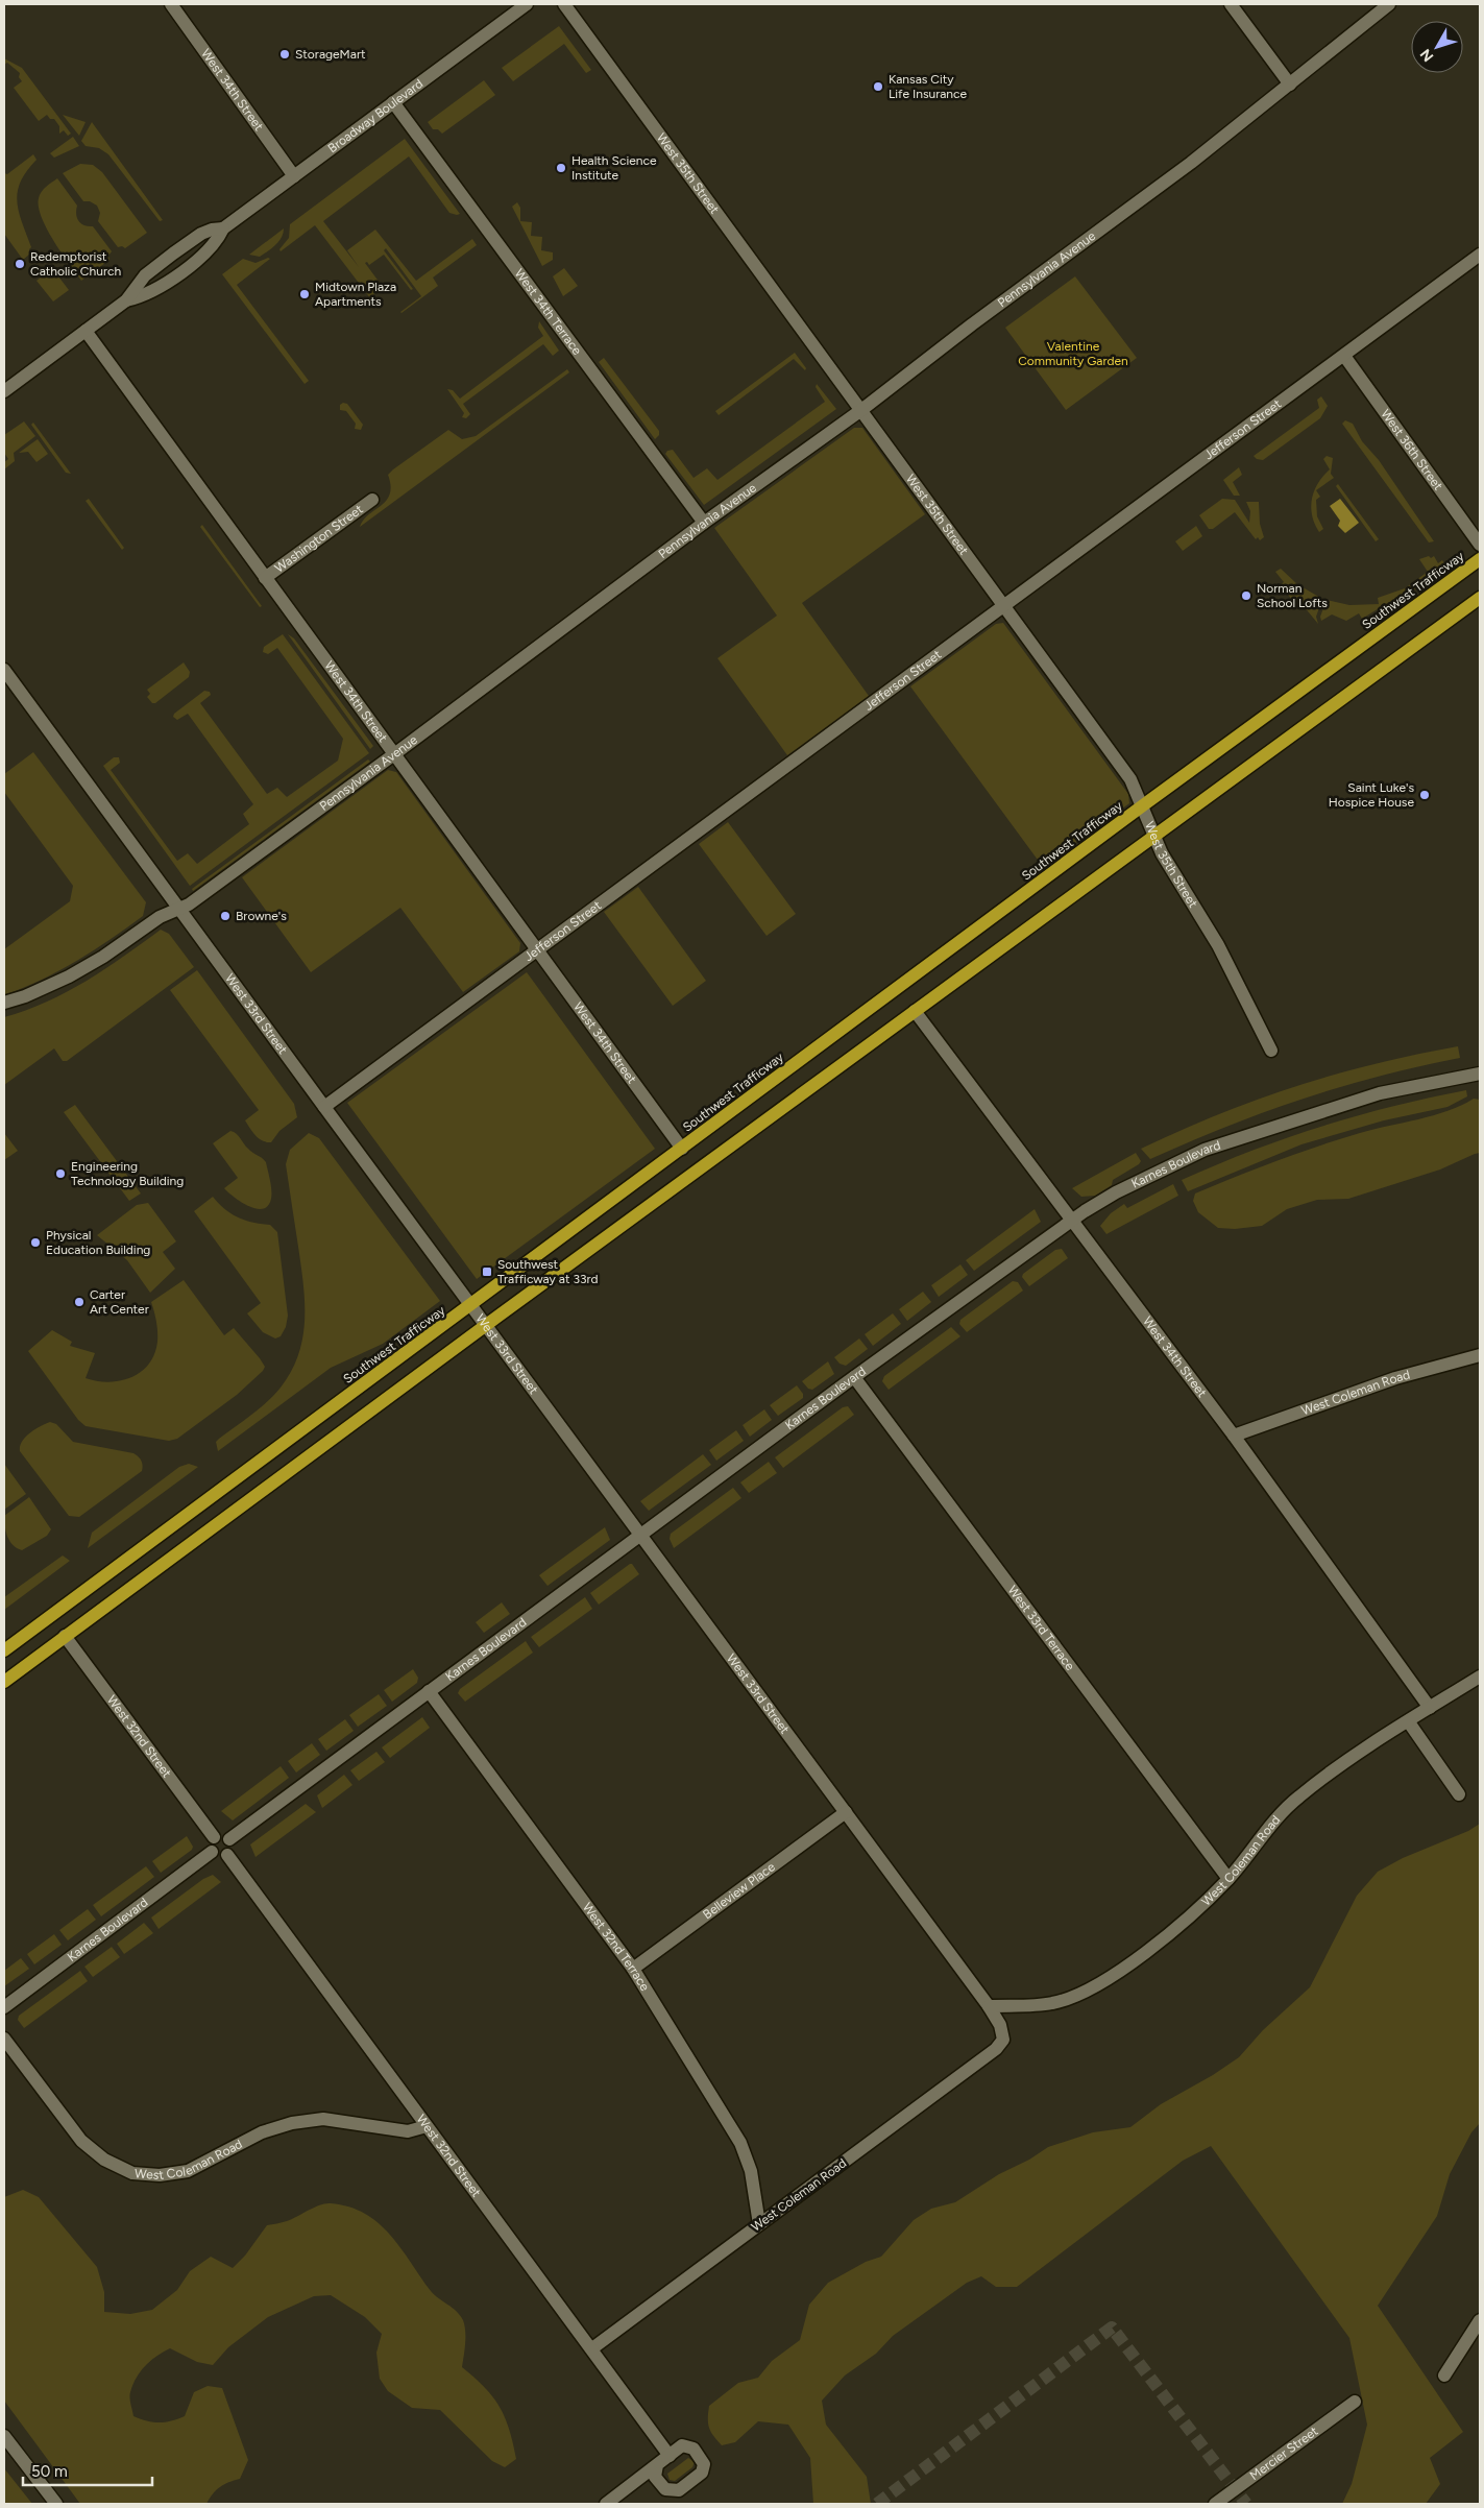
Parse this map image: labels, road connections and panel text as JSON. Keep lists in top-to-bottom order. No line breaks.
{"streets":{"main road":["Southwest Trafficway"],"street":["West 34th Street","Broadway Boulevard","West 35th Street","Pennsylvania Avenue","West 34th Terrace","Jefferson Street","West 36th Street","Washington Street","West 33rd Street","Karnes Boulevard","West Coleman Road","West 33rd Terrace","West 32nd Street","Belleview Place","West 32nd Terrace","Mercier Street"]},"crossings":[["West 34th Street","Broadway Boulevard"],["West 34th Street","Pennsylvania Avenue"],["West 34th Street","Jefferson Street"],["West 34th Street","Washington Street"],["West 34th Street","Southwest Trafficway"],["West 34th Street","Karnes Boulevard"],["West 34th Street","West Coleman Road"],["Broadway Boulevard","West 34th Terrace"],["West 35th Street","Pennsylvania Avenue"],["West 35th Street","Jefferson Street"],["West 35th Street","Southwest Trafficway"],["Pennsylvania Avenue","West 34th Terrace"],["Pennsylvania Avenue","West 33rd Street"],["Jefferson Street","West 36th Street"],["Jefferson Street","West 33rd Street"],["Southwest Trafficway","West 33rd Street"],["West 33rd Street","Karnes Boulevard"],["West 33rd Street","West Coleman Road"],["West 33rd Street","Belleview Place"],["Karnes Boulevard","West 33rd Terrace"],["Karnes Boulevard","West 32nd Street"],["Karnes Boulevard","West 32nd Terrace"],["West Coleman Road","West 33rd Terrace"],["West Coleman Road","West 32nd Street"],["West Coleman Road","West 32nd Terrace"],["Belleview Place","West 32nd Terrace"]],"parks":["Valentine Community Garden"],"places":{"other":["StorageMart","Kansas City Life Insurance","Health Science Institute","Redemptorist Catholic Church","Midtown Plaza Apartments","Norman School Lofts","Saint Luke's Hospice House","Browne's","Engineering Technology Building","Physical Education Building","Carter Art Center"],"transit":["Southwest Trafficway at 33rd"]},"scale_bar":"50 m","north":"bottom left"}
